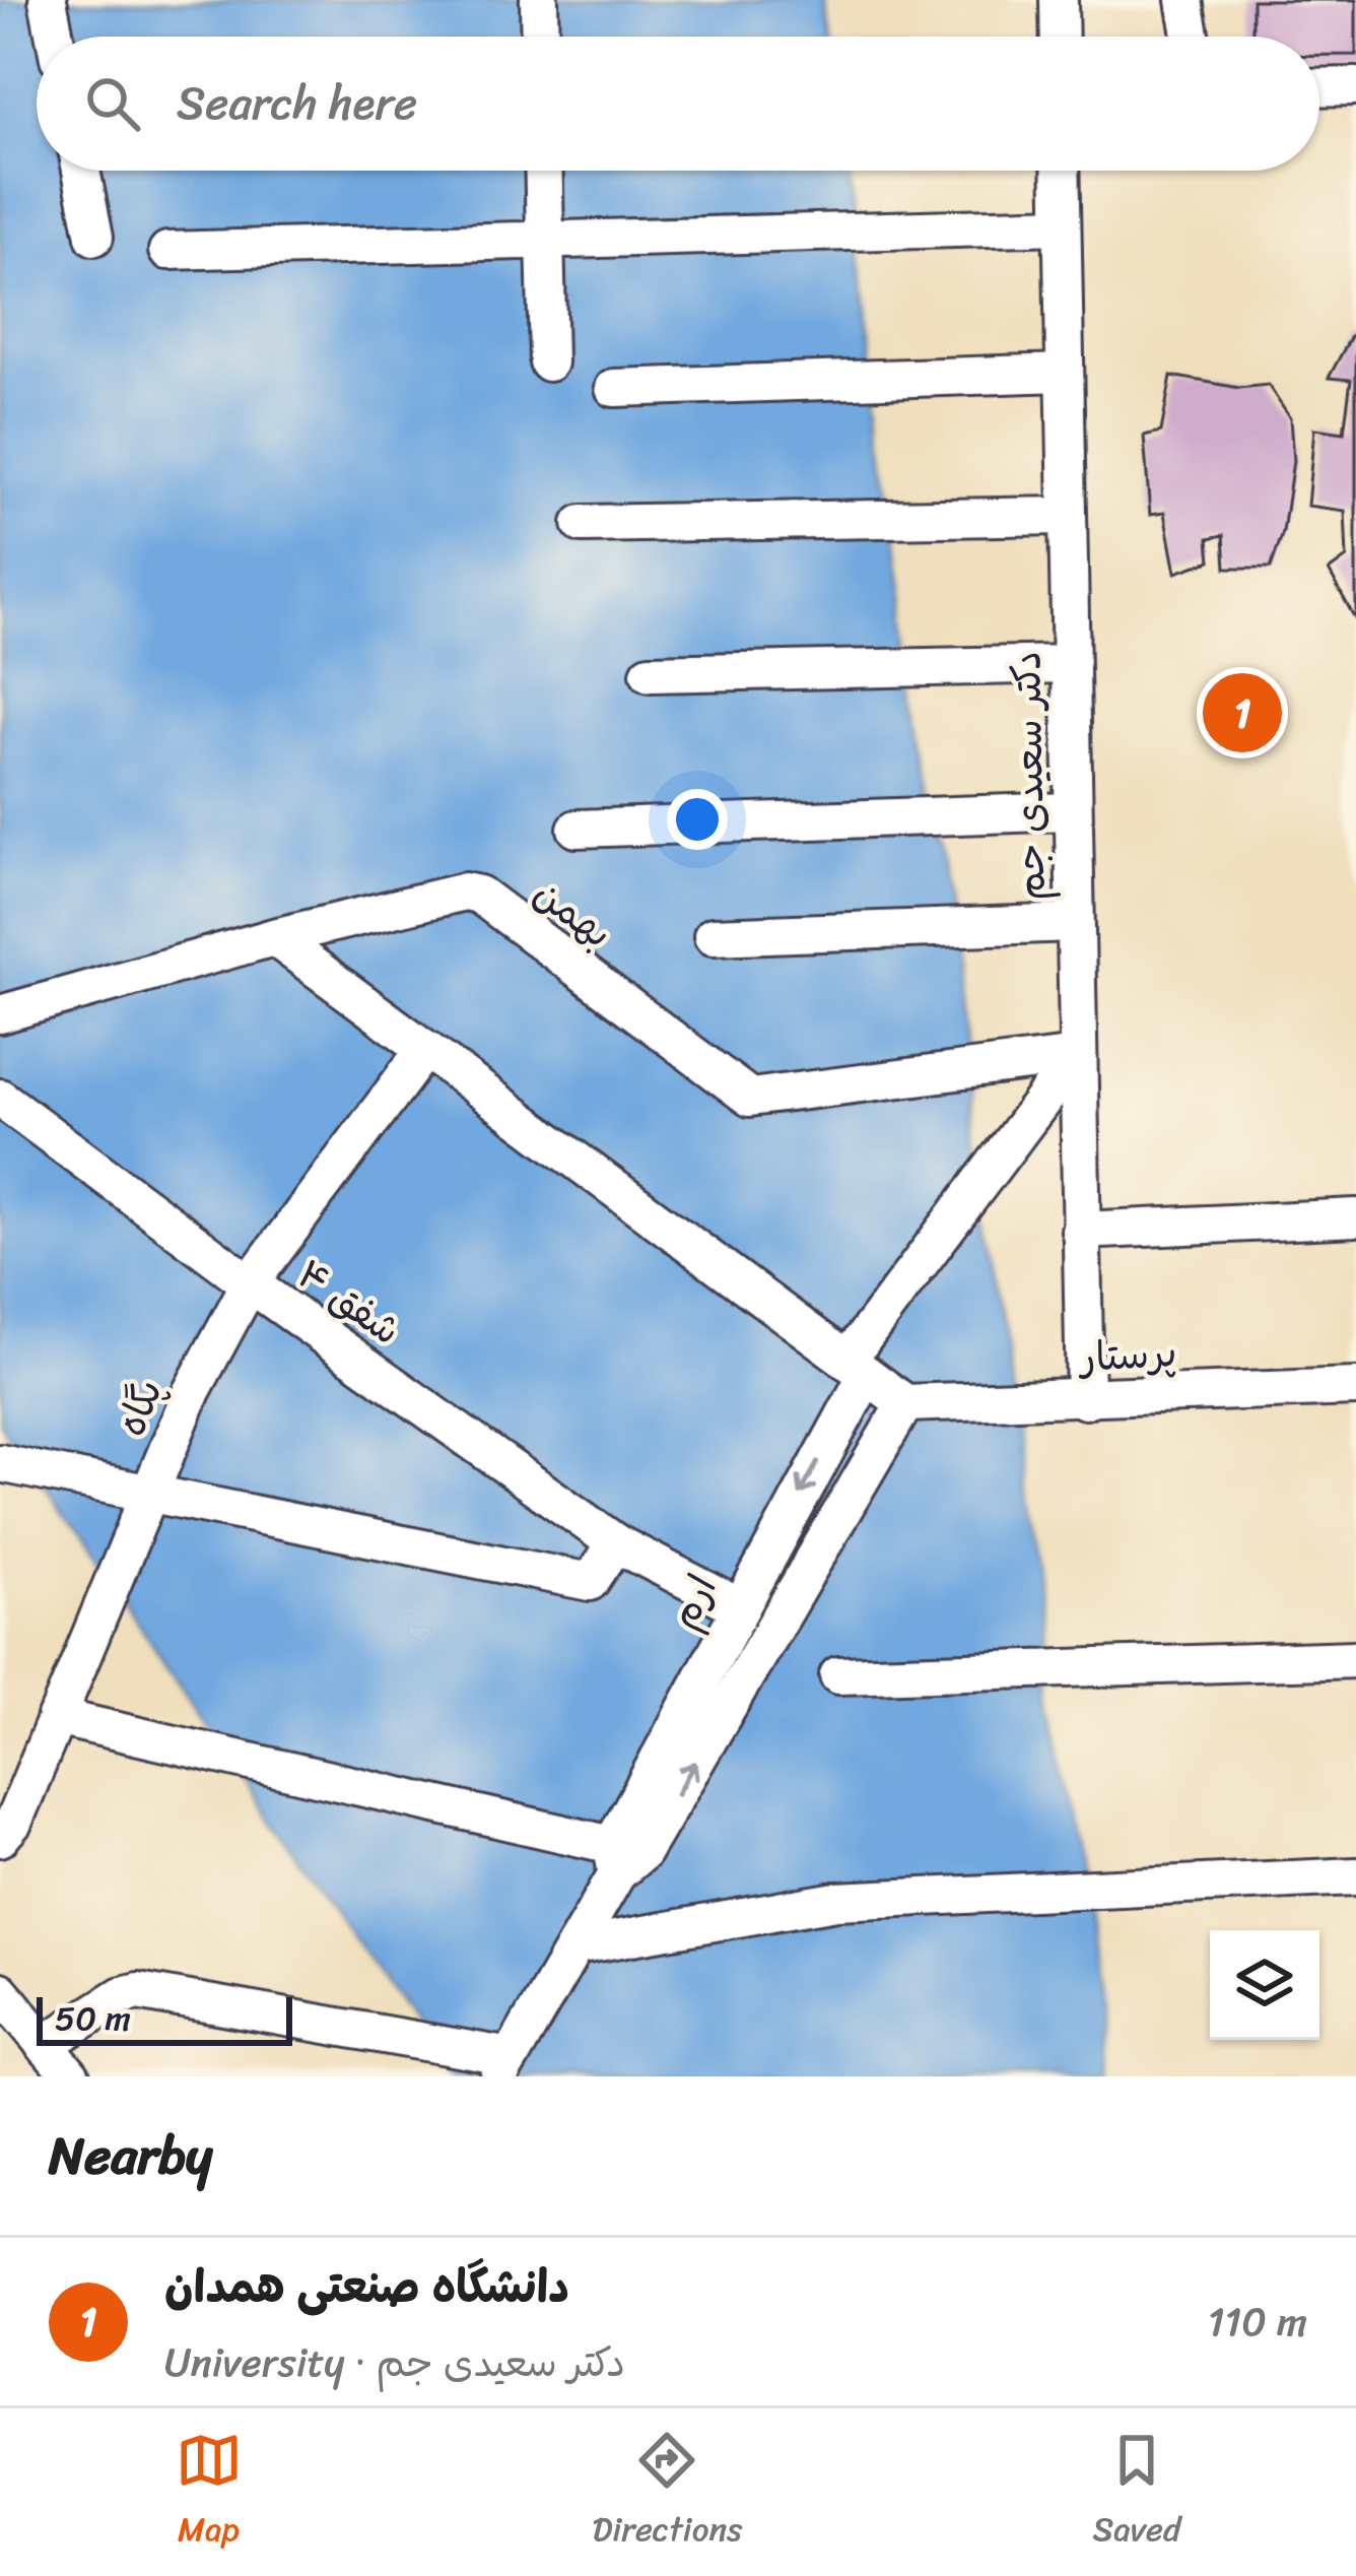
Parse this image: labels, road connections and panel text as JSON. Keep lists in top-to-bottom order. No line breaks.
{"streets":{"street":["دکتر سعیدی جم","بهمن","شفق ۴","پرستار","پگاه","ارم"]},"crossings":[["دکتر سعیدی جم","بهمن"],["دکتر سعیدی جم","پرستار"],["دکتر سعیدی جم","ارم"],["بهمن","ارم"],["شفق ۴","پگاه"],["شفق ۴","ارم"],["پرستار","ارم"]],"scale_bar":"50 m","page":{"search":"Search here","pins":"1","scale":"50 m","heading":"Nearby","list":[{"mark":"1","name":"دانشگاه صنعتی همدان","note":"University · دکتر سعیدی جم","value":"110 m"}],"nav":["Map","Directions","Saved"]}}
